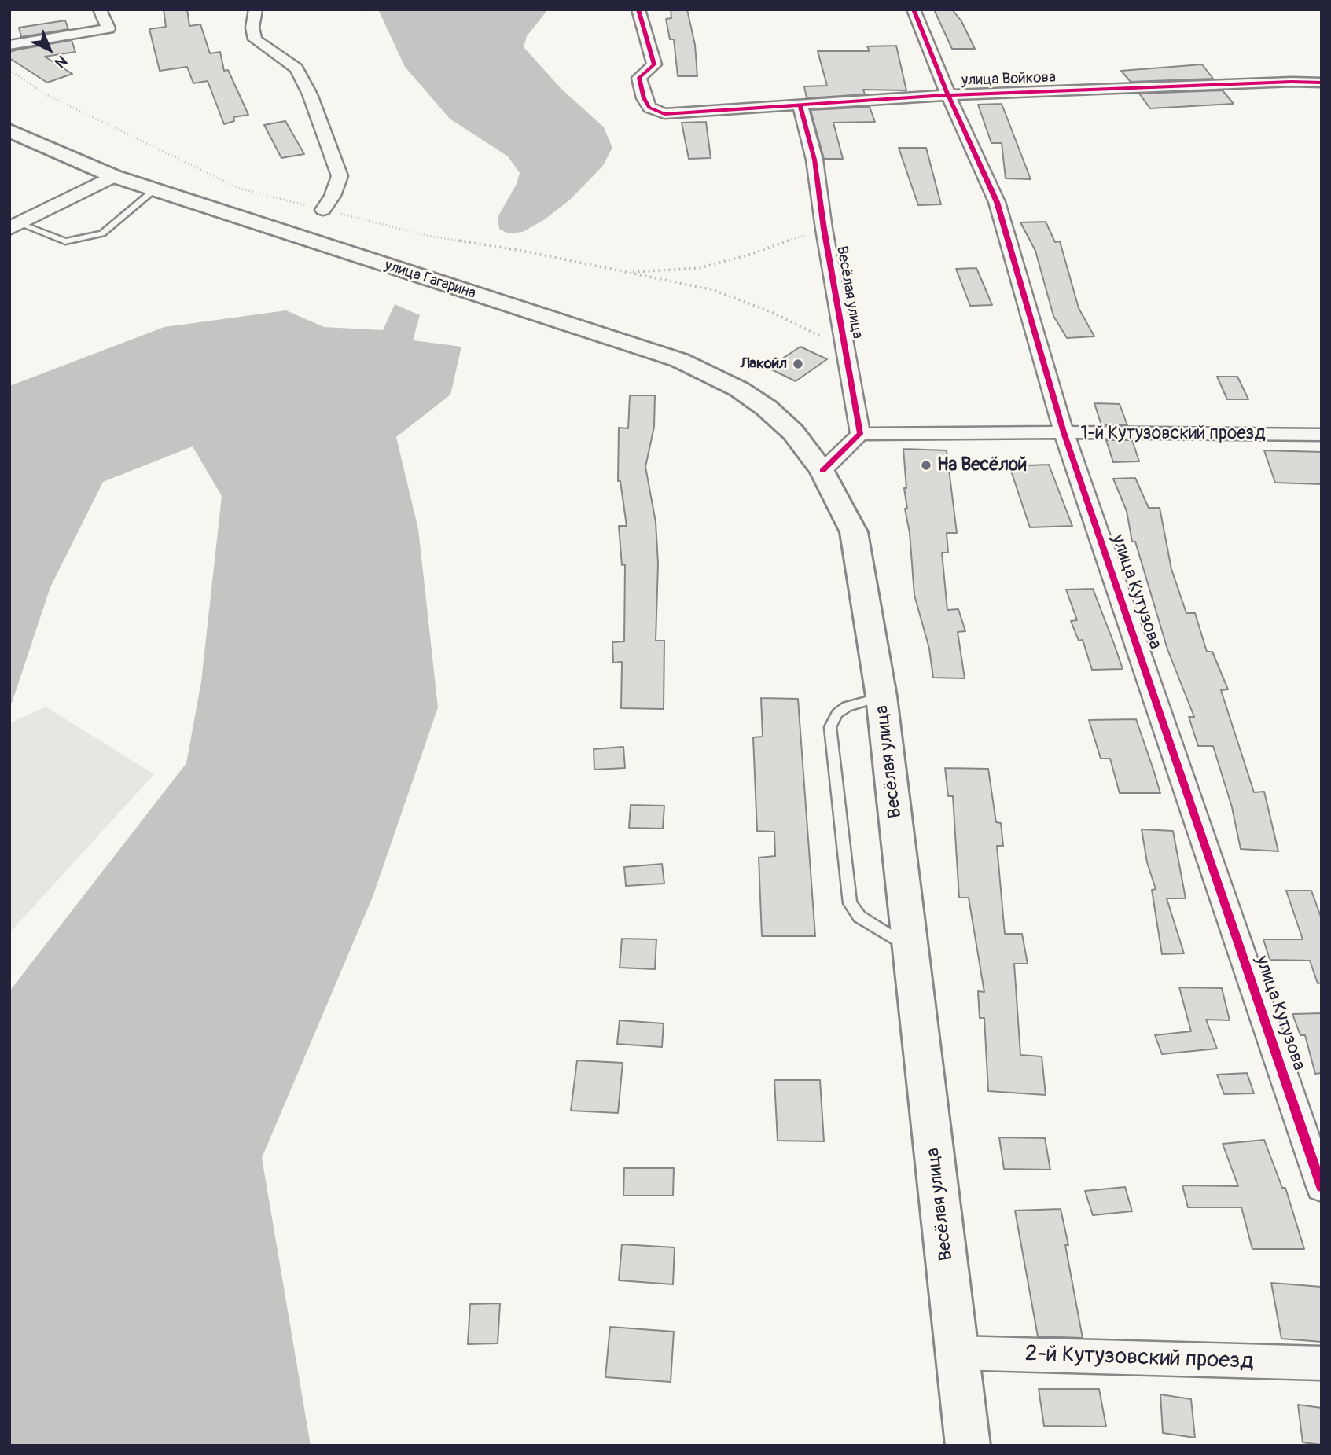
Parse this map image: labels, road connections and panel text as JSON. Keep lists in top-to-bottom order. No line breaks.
{"streets":{"main road":["улица Гагарина","Весёлая улица"],"street":["улица Войкова","1-й Кутузовский проезд","улица Кутузова","2-й Кутузовский проезд"]},"crossings":[["улица Войкова","Весёлая улица"],["улица Войкова","улица Кутузова"],["улица Гагарина","Весёлая улица"],["Весёлая улица","1-й Кутузовский проезд"],["Весёлая улица","2-й Кутузовский проезд"],["1-й Кутузовский проезд","улица Кутузова"]],"places":["Лакойл","На Весёлой"],"north":"bottom right"}
